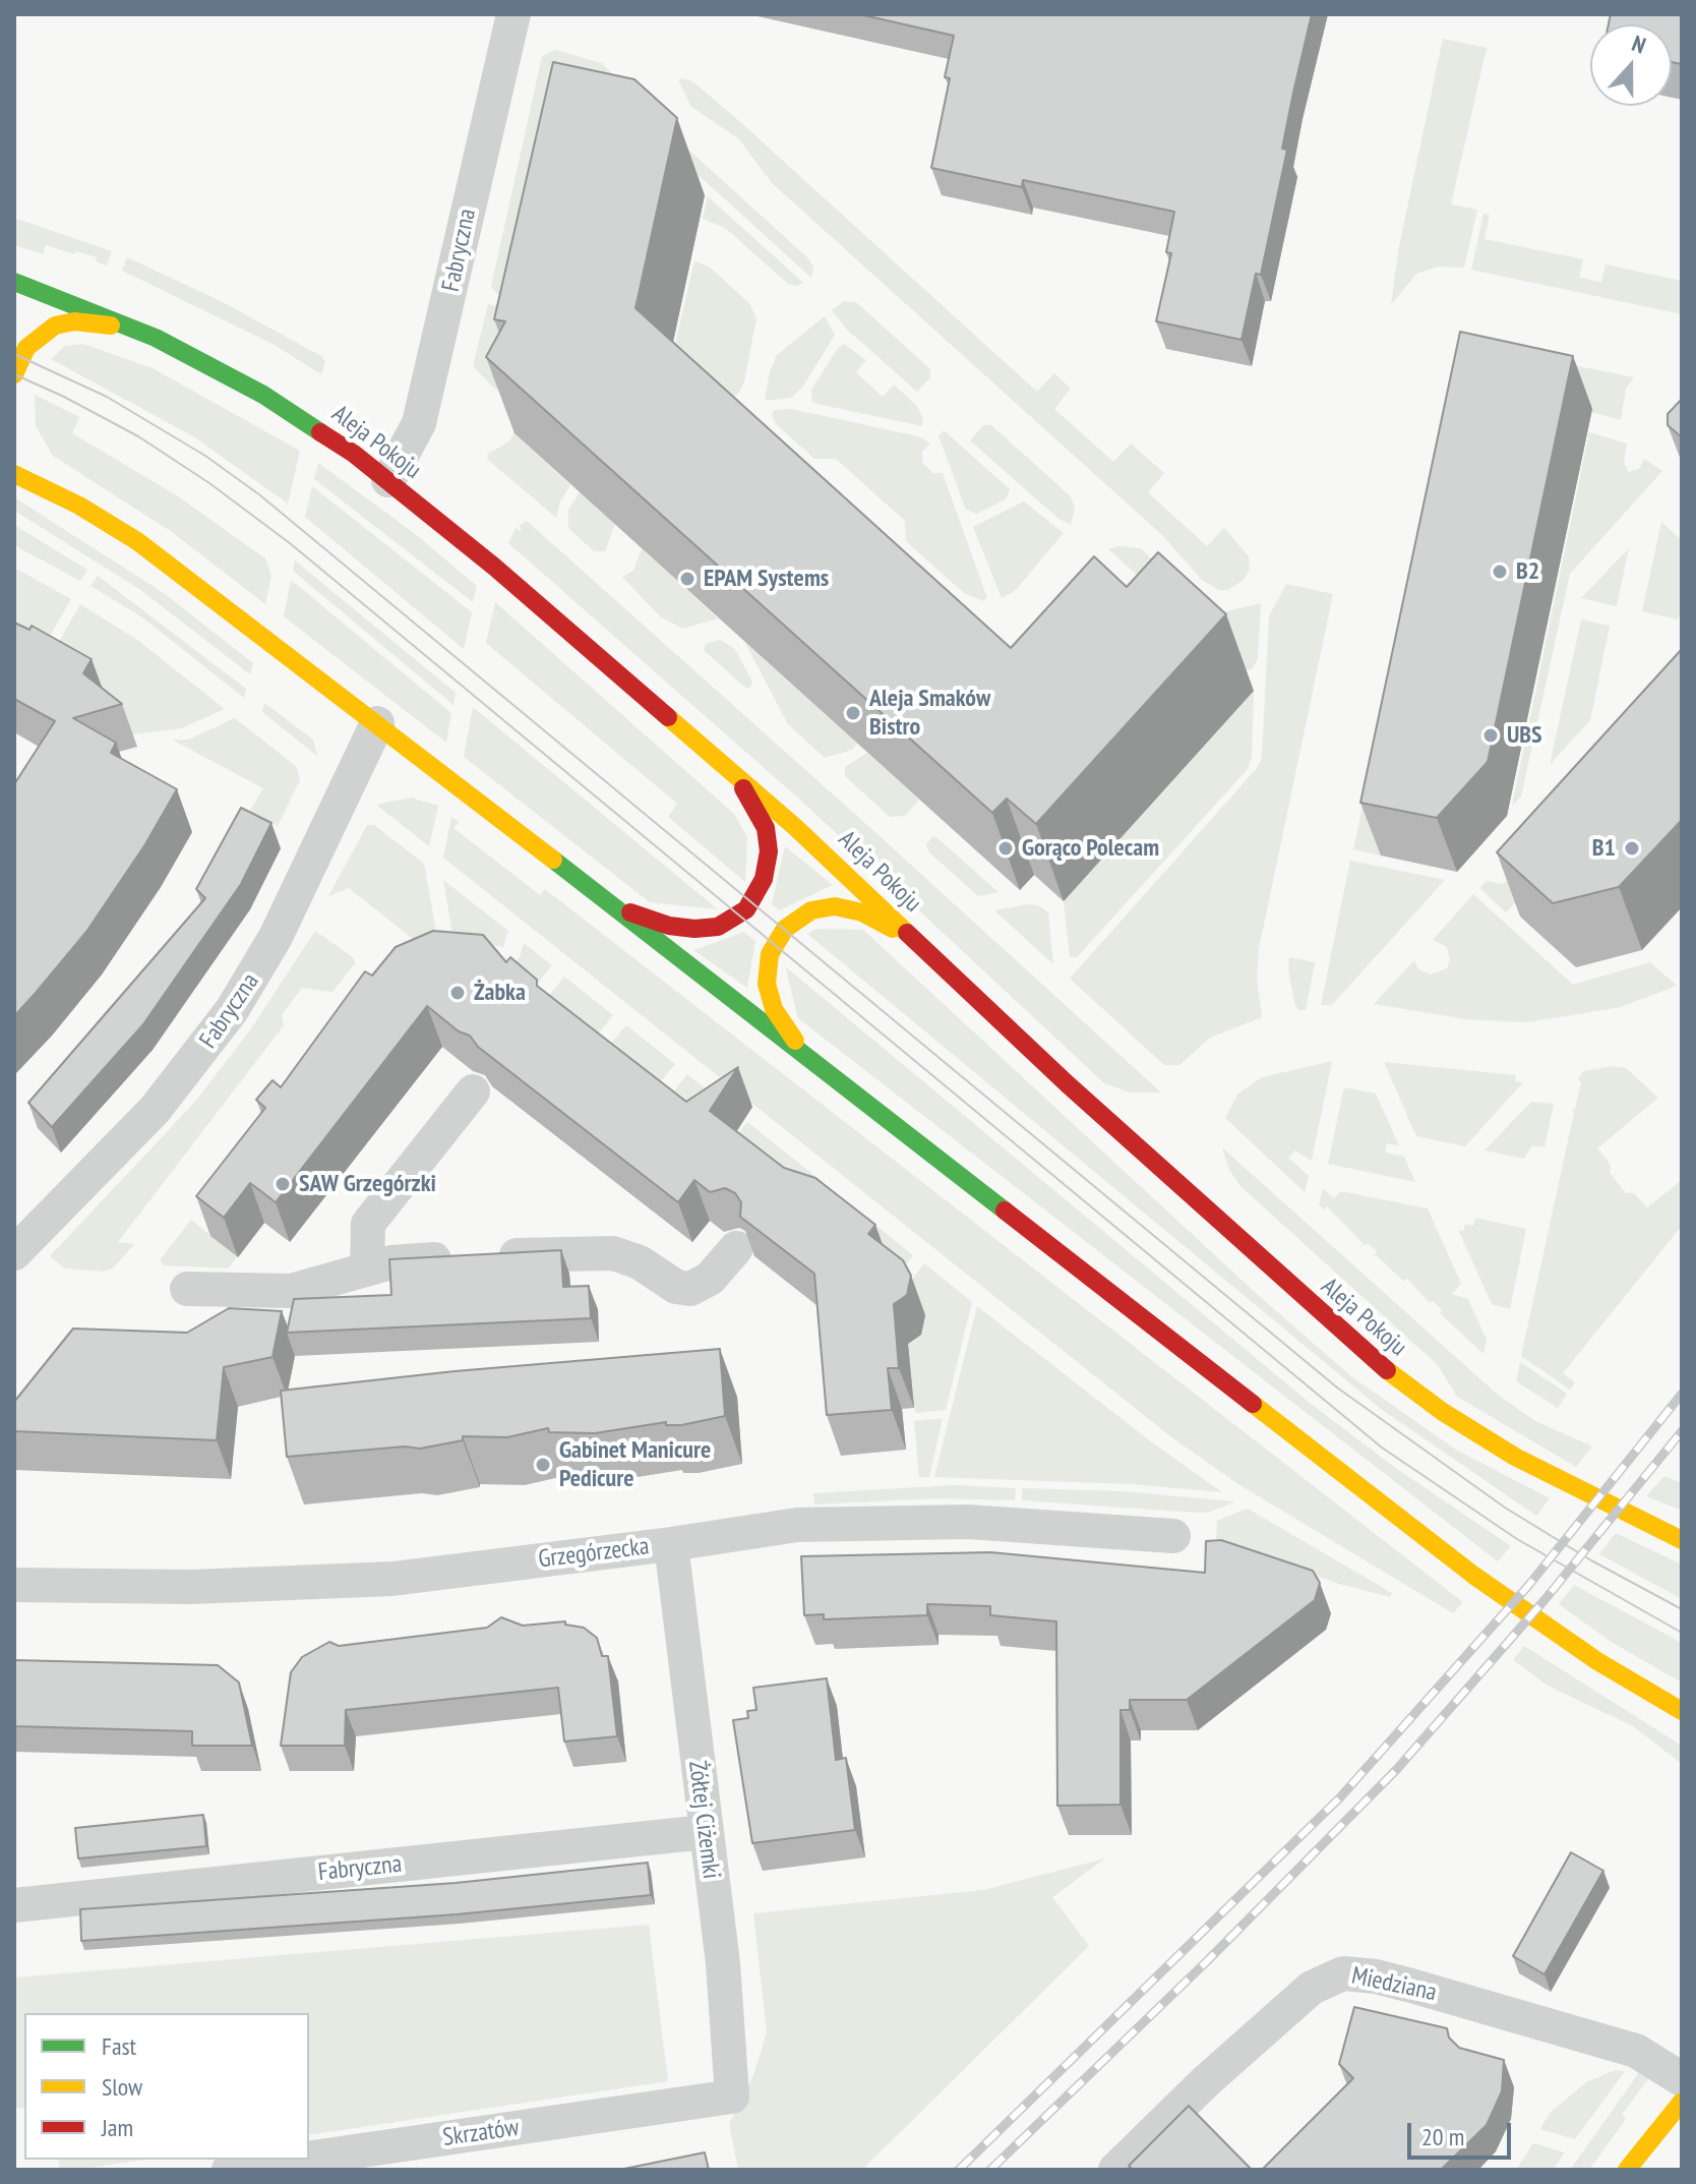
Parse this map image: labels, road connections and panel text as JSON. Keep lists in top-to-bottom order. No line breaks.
{"streets":{"main road":["Aleja Pokoju"],"street":["Fabryczna","Grzegórzecka","Żółtej Ciżemki","Miedziana","Skrzatów"]},"crossings":[["Fabryczna","Aleja Pokoju"],["Fabryczna","Żółtej Ciżemki"],["Grzegórzecka","Żółtej Ciżemki"],["Żółtej Ciżemki","Skrzatów"]],"places":["B2","EPAM Systems","Aleja Smaków Bistro","UBS","Gorąco Polecam","B1","Żabka","SAW Grzegórzki","Gabinet Manicure Pedicure"],"legend":["Fast","Slow","Jam"],"scale_bar":"20 m","north":"top"}
